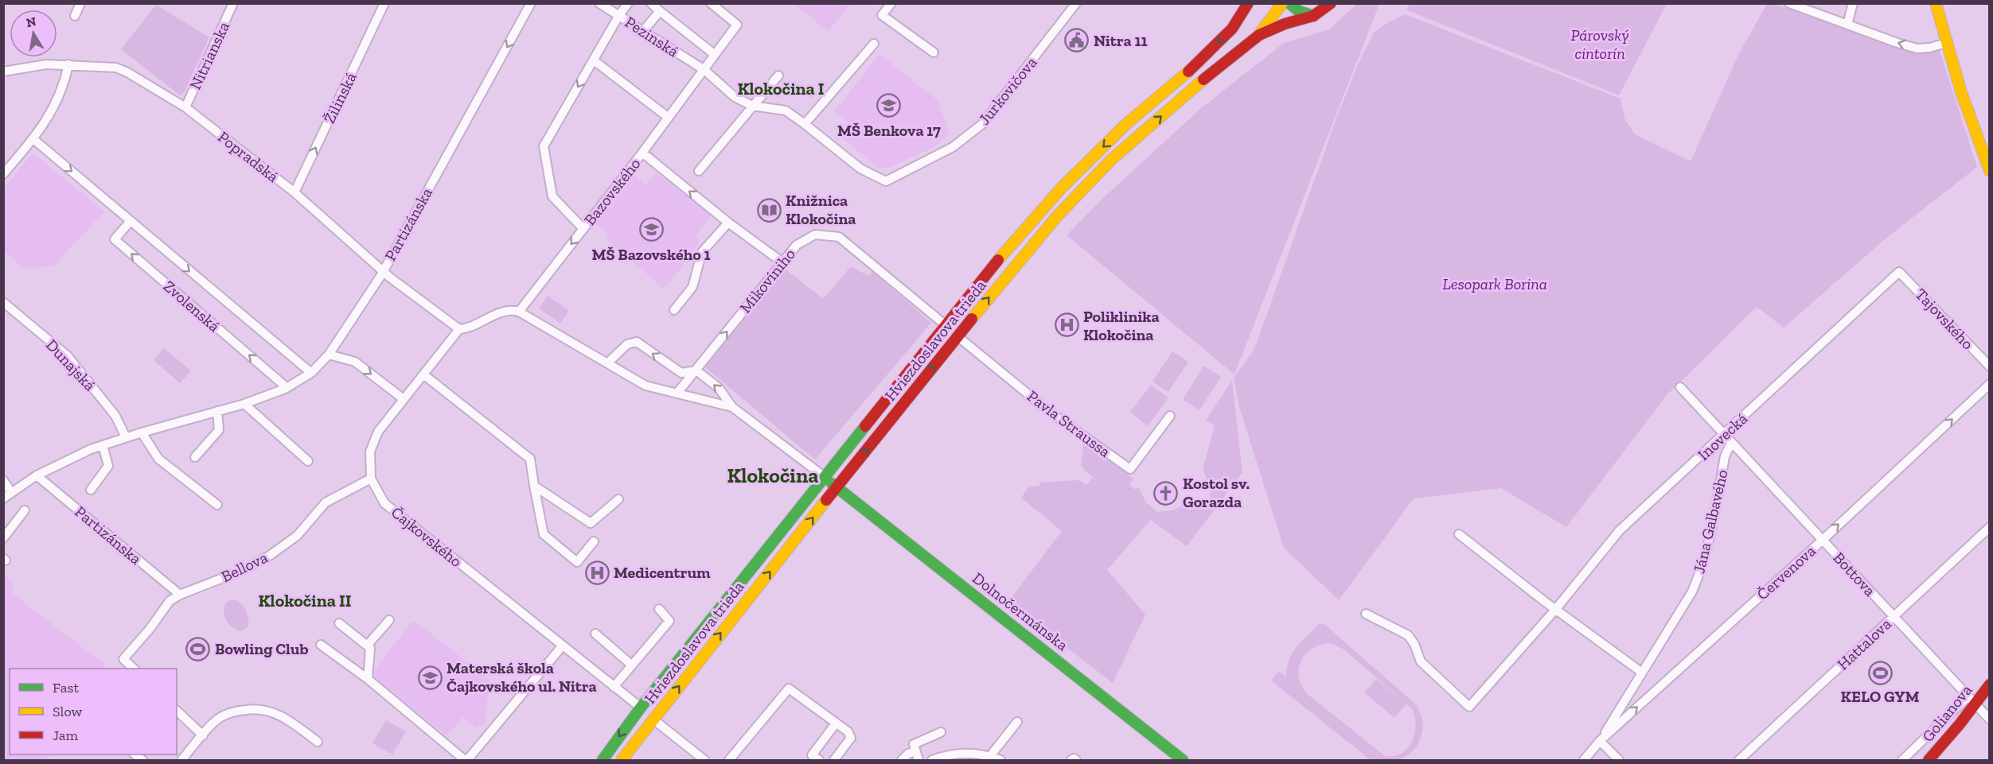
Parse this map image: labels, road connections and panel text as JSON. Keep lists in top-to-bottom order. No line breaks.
{"streets":{"street":["Pezinská","Nitrianska","Jurkovičova","Žilinská","Popradská","Bazovského","Partizánska","Mikovíniho","Zvolenská","Tajovského","Hviezdoslavova trieda","Dunajská","Pavla Straussa","Inovecká","Jána Galbavého","Čajkovského","Bellova","Červenova","Bottova","Dolnočermánska","Hattalova","Golianova"]},"crossings":[["Pezinská","Jurkovičova"],["Pezinská","Bazovského"],["Nitrianska","Popradská"],["Jurkovičova","Bazovského"],["Žilinská","Popradská"],["Popradská","Partizánska"],["Popradská","Čajkovského"],["Partizánska","Zvolenská"],["Partizánska","Dunajská"],["Partizánska","Bellova"],["Mikovíniho","Hviezdoslavova trieda"],["Tajovského","Inovecká"],["Hviezdoslavova trieda","Pavla Straussa"],["Hviezdoslavova trieda","Čajkovského"],["Hviezdoslavova trieda","Dolnočermánska"],["Inovecká","Bottova"],["Jána Galbavého","Červenova"],["Jána Galbavého","Bottova"],["Čajkovského","Bellova"],["Červenova","Bottova"],["Bottova","Hattalova"],["Bottova","Golianova"]],"one_way":["Žilinská","Červenova"],"districts":["Klokočina I","Klokočina","Klokočina II"],"parks":["Párovský cintorín","Lesopark Borina"],"places":{"public building":["Nitra 11"],"school or university":["MŠ Benkova 17","MŠ Bazovského 1","Materská škola Čajkovského ul. Nitra"],"library":["Knižnica Klokočina"],"hospital":["Poliklinika Klokočina","Medicentrum"],"church":["Kostol sv. Gorazda"],"sports":["Bowling Club","KELO GYM"]},"legend":["Fast","Slow","Jam"],"north":"top"}
